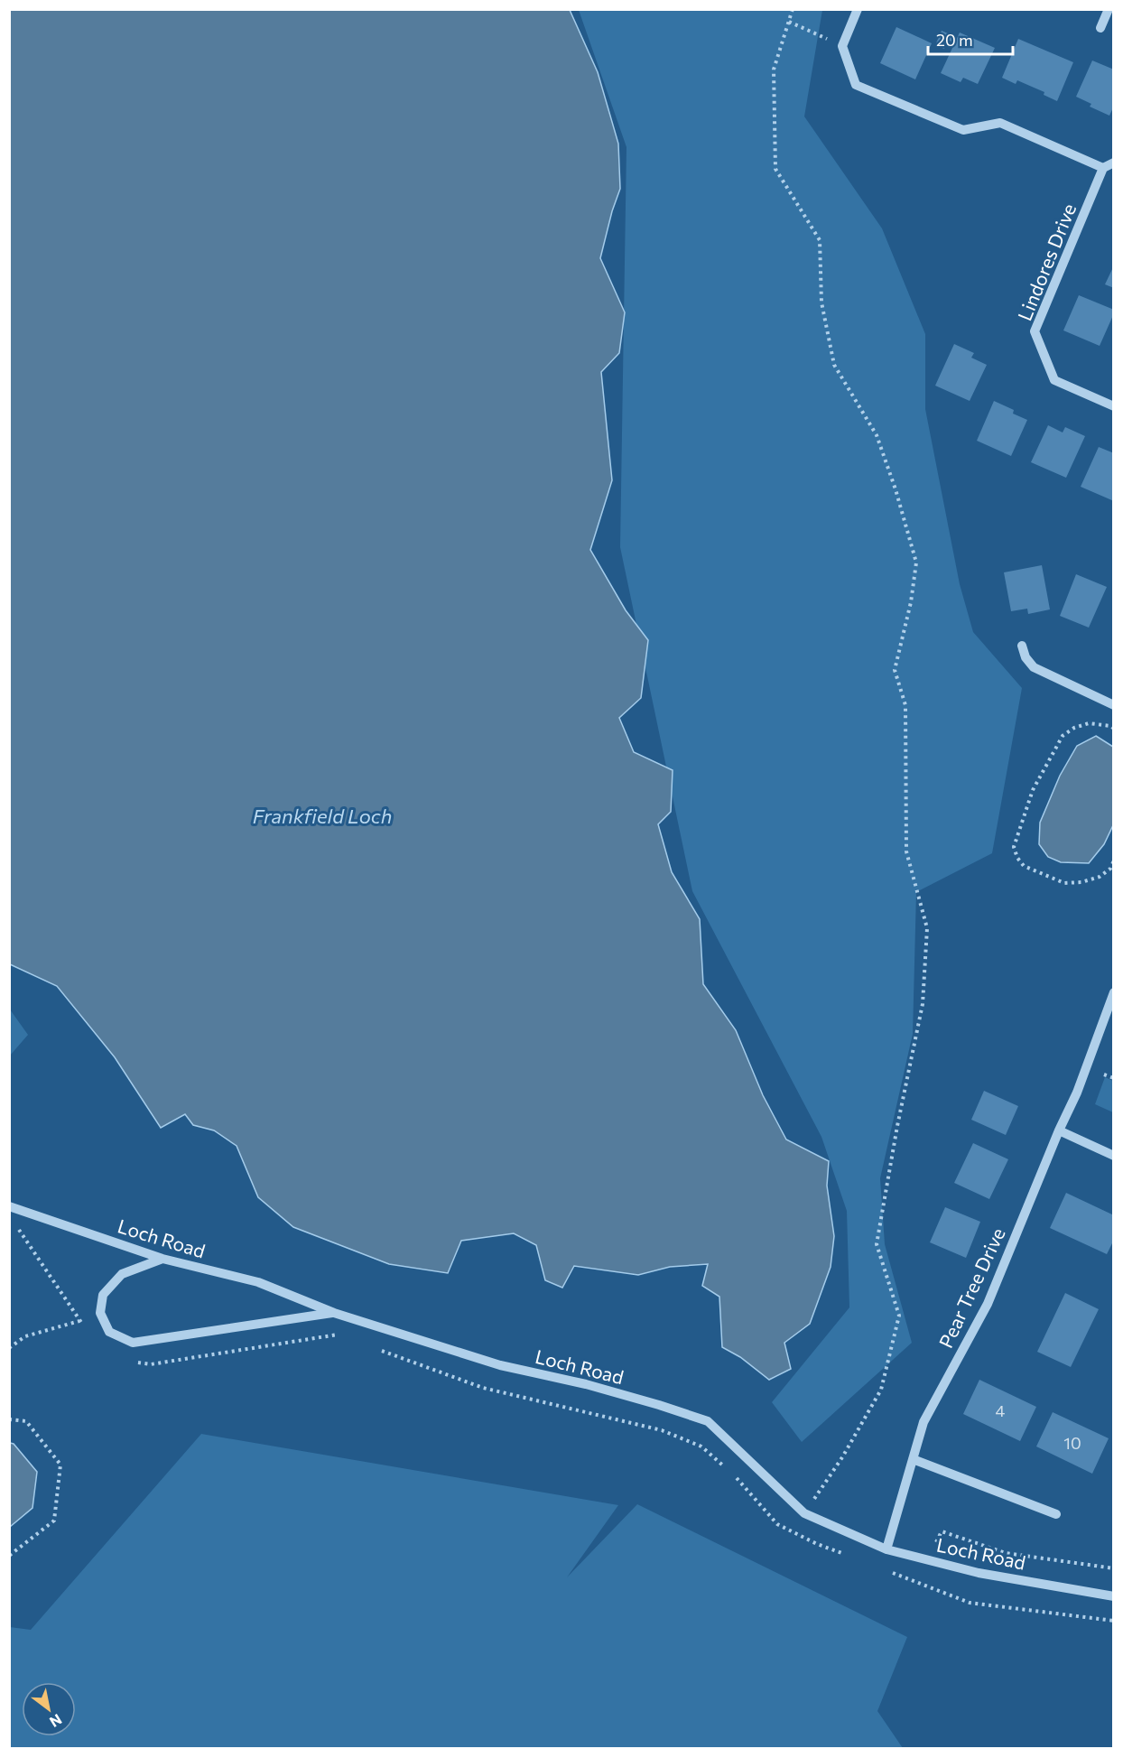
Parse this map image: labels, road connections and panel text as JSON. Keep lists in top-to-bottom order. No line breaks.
{"streets":{"street":["Lindores Drive","Loch Road","Pear Tree Drive"]},"crossings":[["Loch Road","Pear Tree Drive"]],"water":["Frankfield Loch"],"house_numbers":["4","10"],"scale_bar":"20 m","north":"bottom right"}
